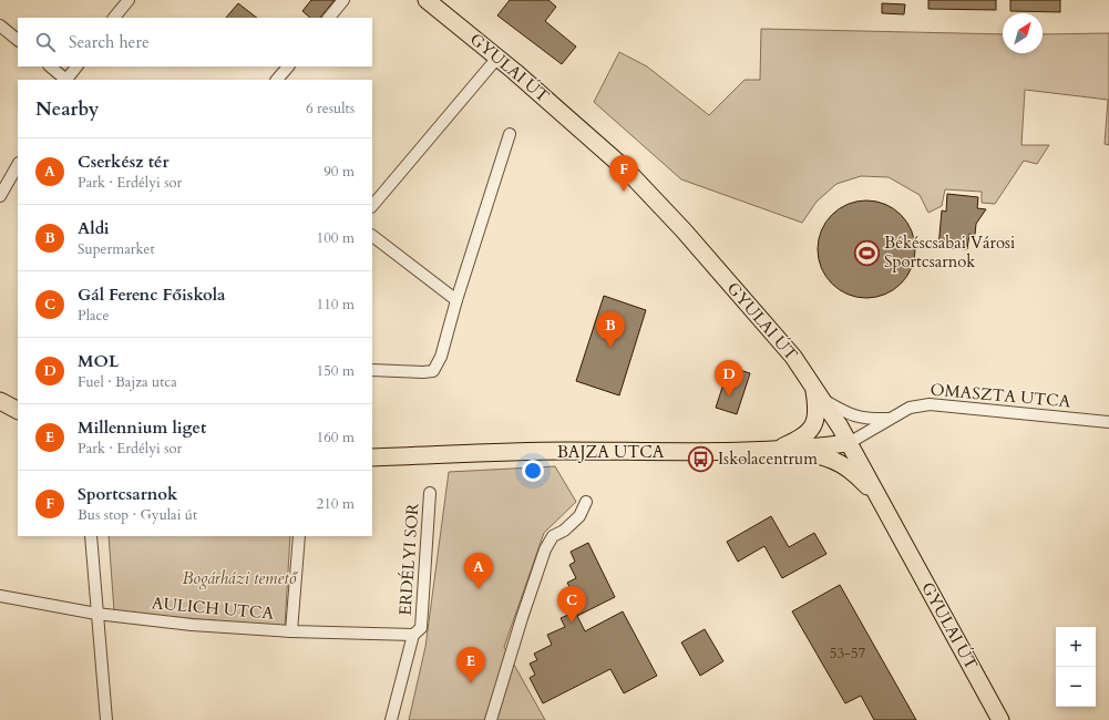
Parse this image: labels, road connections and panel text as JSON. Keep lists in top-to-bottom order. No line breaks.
{"streets":{"main road":["GYULAI ÚT","BAJZA UTCA"],"street":["OMASZTA UTCA","ERDÉLYI SOR","AULICH UTCA"]},"crossings":[["GYULAI ÚT","OMASZTA UTCA"],["GYULAI ÚT","BAJZA UTCA"],["OMASZTA UTCA","BAJZA UTCA"],["ERDÉLYI SOR","AULICH UTCA"]],"parks":["Bogárházi temető"],"places":{"sports":["Békéscsabai Városi Sportcsarnok"],"bus stop":["Iskolacentrum"]},"house_numbers":["53-57"],"north":"top right","page":{"search":"Search here","heading":["Nearby","6 results"],"list":[{"mark":"A","name":"Cserkész tér","note":"Park · Erdélyi sor","value":"90 m"},{"mark":"B","name":"Aldi","note":"Supermarket","value":"100 m"},{"mark":"C","name":"Gál Ferenc Főiskola","note":"Place","value":"110 m"},{"mark":"D","name":"MOL","note":"Fuel · Bajza utca","value":"150 m"},{"mark":"E","name":"Millennium liget","note":"Park · Erdélyi sor","value":"160 m"},{"mark":"F","name":"Sportcsarnok","note":"Bus stop · Gyulai út","value":"210 m"}],"pins":["F","B","D","A","C","E"],"map_buttons":["+","−"]}}
